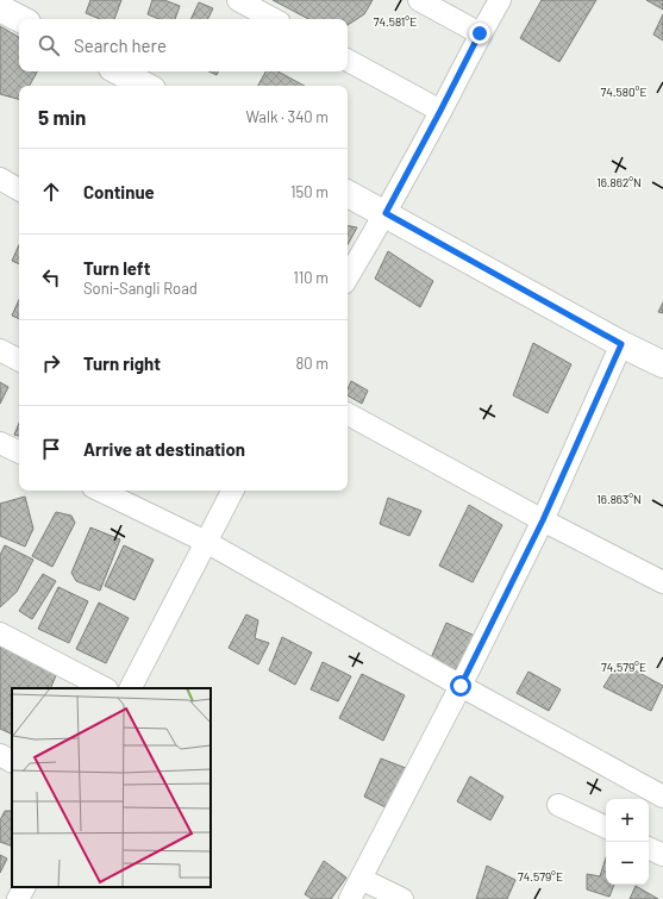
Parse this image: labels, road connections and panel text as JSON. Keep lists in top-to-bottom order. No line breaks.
{"page":{"search":"Search here","heading":["5 min","Walk · 340 m"],"list":[["Continue","150 m"],["Turn left","Soni-Sangli Road","110 m"],["Turn right","80 m"],"Arrive at destination"],"map_buttons":["+","−"]},"coordinates":["74.581°E","74.580°E","16.862°N","16.863°N","74.579°E"]}
